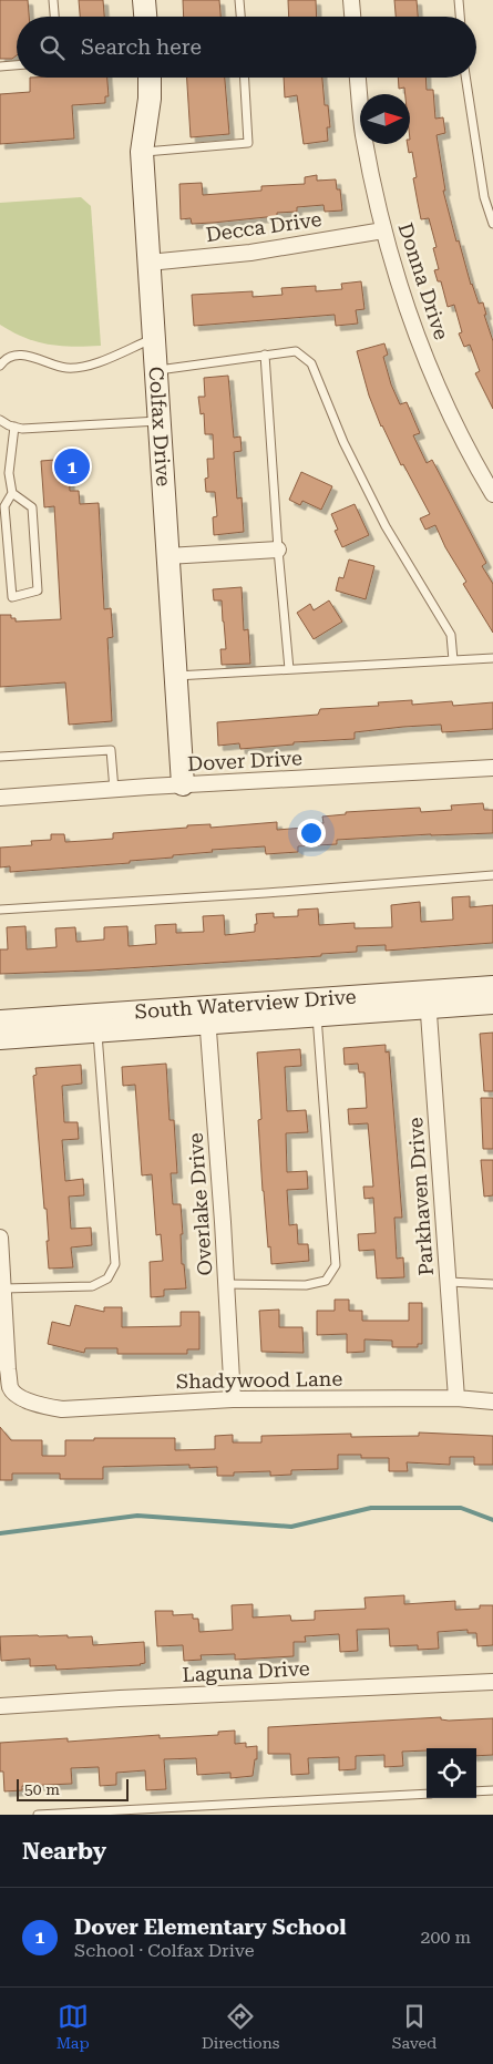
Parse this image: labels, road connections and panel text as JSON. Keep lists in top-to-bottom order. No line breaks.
{"streets":{"street":["Decca Drive","Donna Drive","Colfax Drive","Dover Drive","South Waterview Drive","Parkhaven Drive","Overlake Drive","Shadywood Lane","Laguna Drive"]},"crossings":[["Decca Drive","Donna Drive"],["Decca Drive","Colfax Drive"],["Colfax Drive","Dover Drive"],["South Waterview Drive","Parkhaven Drive"],["South Waterview Drive","Overlake Drive"],["Parkhaven Drive","Shadywood Lane"],["Overlake Drive","Shadywood Lane"]],"scale_bar":"50 m","north":"right","page":{"search":"Search here","pins":"1","scale":"50 m","heading":"Nearby","list":[{"mark":"1","name":"Dover Elementary School","note":"School · Colfax Drive","value":"200 m"}],"nav":["Map","Directions","Saved"]}}
